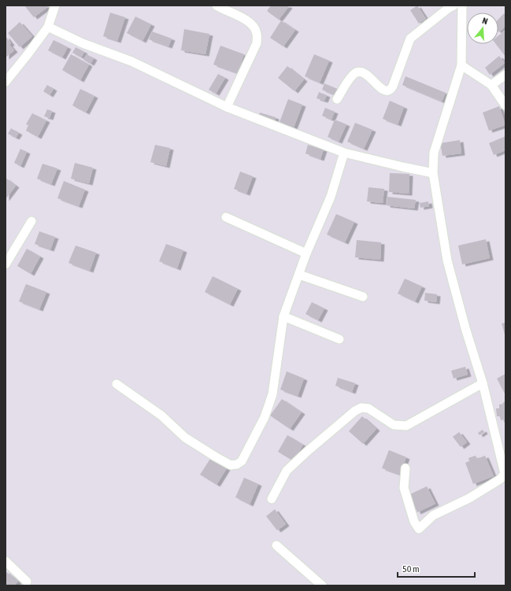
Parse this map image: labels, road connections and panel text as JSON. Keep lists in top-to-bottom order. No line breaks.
{"scale_bar":"50 m","north":"top"}
